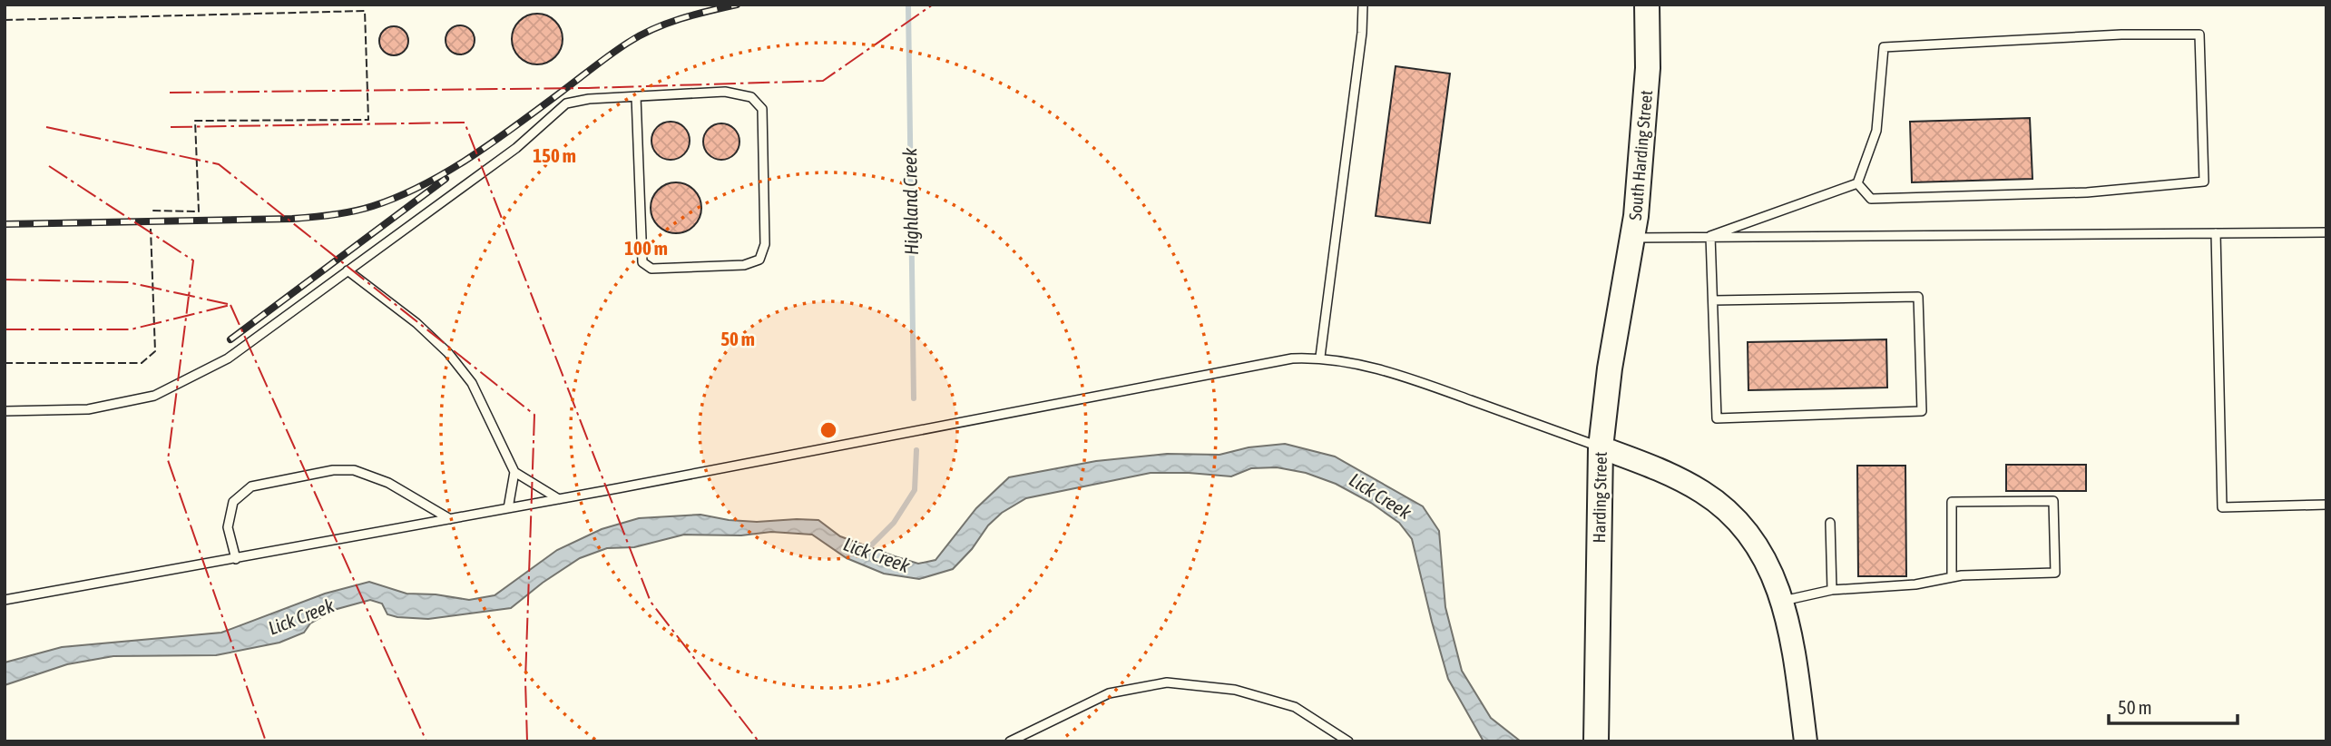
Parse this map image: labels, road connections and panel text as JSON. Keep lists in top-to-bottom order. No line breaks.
{"streets":{"main road":["South Harding Street","Harding Street"]},"crossings":[["South Harding Street","Harding Street"]],"water":["Highland Creek","Lick Creek"],"scale_bar":"50 m","rings":["150 m","100 m","50 m"]}
